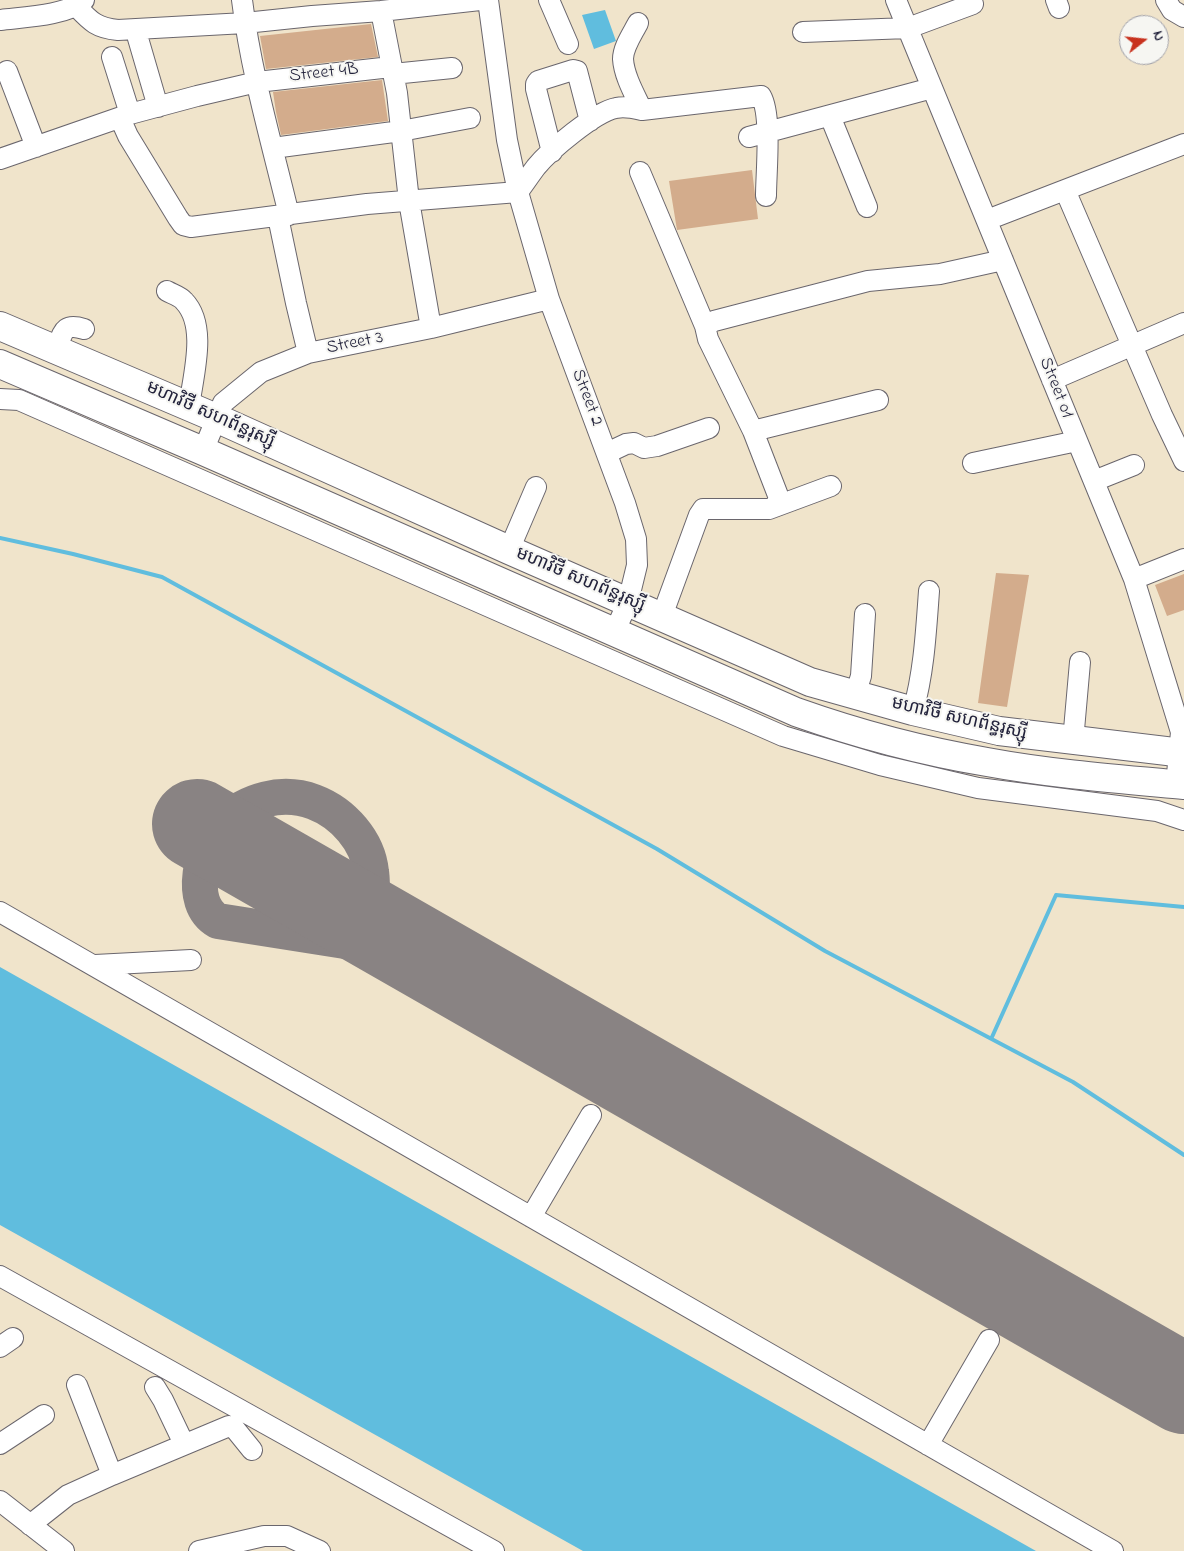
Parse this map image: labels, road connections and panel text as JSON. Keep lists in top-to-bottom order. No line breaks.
{"streets":{"highway":["មហាវិថី សហព័ន្ធរុស្ស៊ី"],"street":["Street 4B","Street 3","Street 01","Street 2"]},"crossings":[["Street 3","Street 2"],["Street 3","មហាវិថី សហព័ន្ធរុស្ស៊ី"],["Street 01","មហាវិថី សហព័ន្ធរុស្ស៊ី"],["Street 2","មហាវិថី សហព័ន្ធរុស្ស៊ី"]],"north":"right"}
